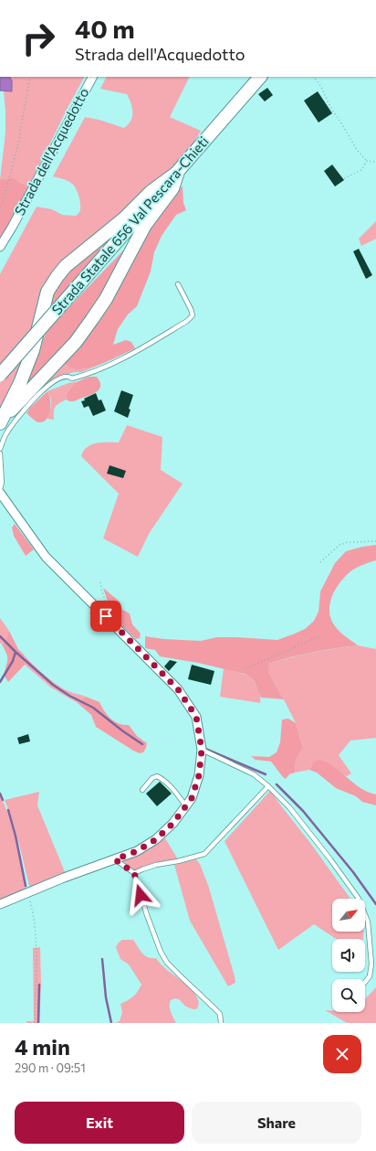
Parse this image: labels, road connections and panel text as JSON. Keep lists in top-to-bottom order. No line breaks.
{"streets":{"highway":["Strada Statale 656 Val Pescara-Chieti"],"street":["Strada dell'Acquedotto"]},"north":"top right","page":{"turn":["40 m","Strada dell'Acquedotto"],"heading":["4 min","290 m · 09:51"],"buttons":["Exit","Share"]}}
